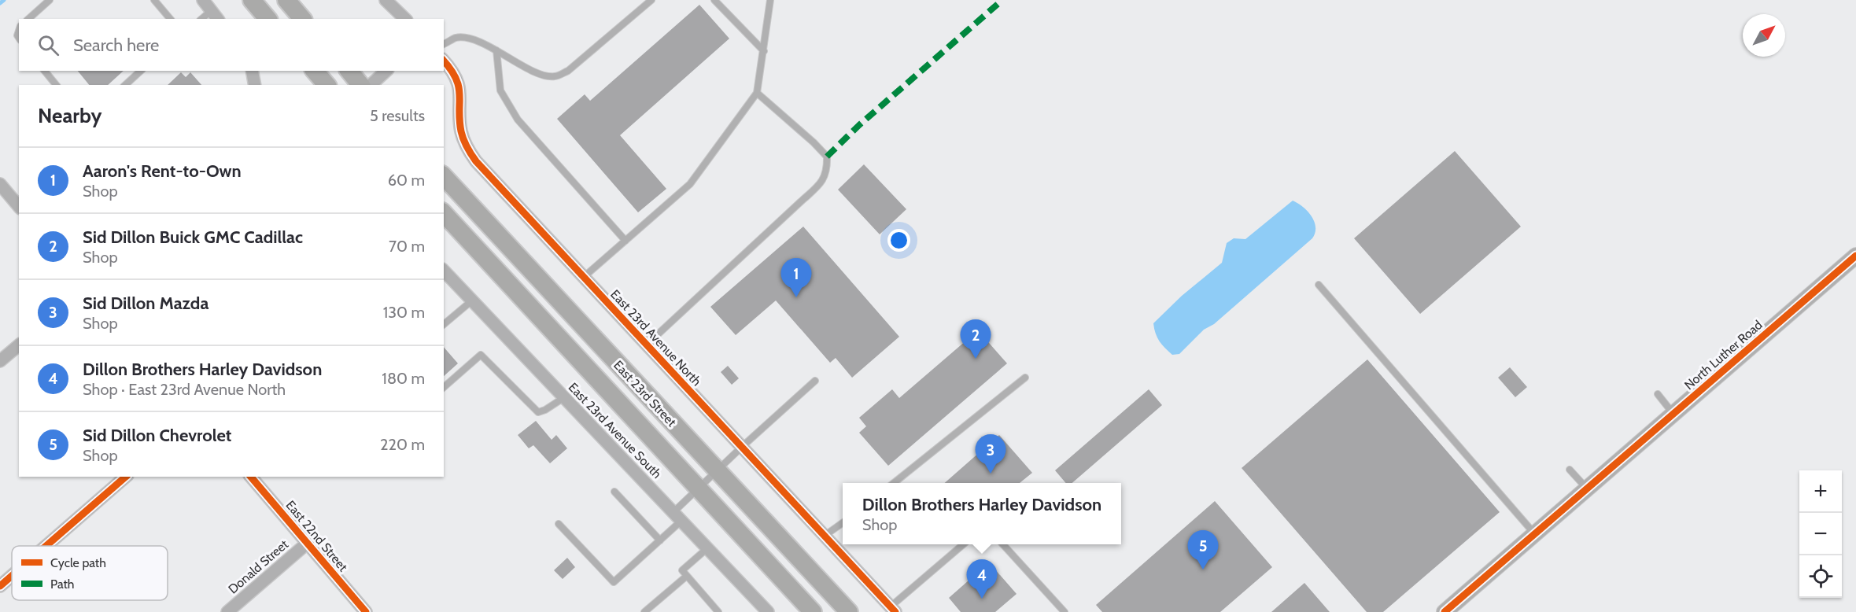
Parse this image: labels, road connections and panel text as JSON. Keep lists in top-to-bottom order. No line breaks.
{"streets":{"main road":["East 23rd Street"],"street":["East 23rd Avenue North","North Luther Road","East 23rd Avenue South","East 22nd Street","Donald Street"]},"crossings":[["East 22nd Street","Donald Street"]],"legend":["Cycle path","Path"],"north":"top right","page":{"search":"Search here","heading":["Nearby","5 results"],"list":[{"mark":"1","name":"Aaron's Rent-to-Own","note":"Shop","value":"60 m"},{"mark":"2","name":"Sid Dillon Buick GMC Cadillac","note":"Shop","value":"70 m"},{"mark":"3","name":"Sid Dillon Mazda","note":"Shop","value":"130 m"},{"mark":"4","name":"Dillon Brothers Harley Davidson","note":"Shop · East 23rd Avenue North","value":"180 m"},{"mark":"5","name":"Sid Dillon Chevrolet","note":"Shop","value":"220 m"}],"pins":["1","2","3","5","4"],"map_buttons":["+","−"],"popup":["Dillon Brothers Harley Davidson","Shop"]}}
